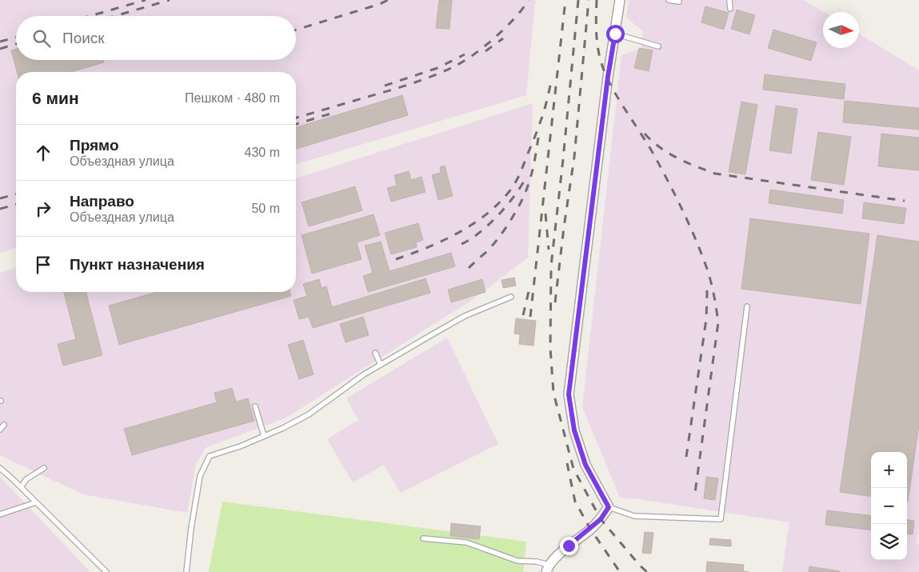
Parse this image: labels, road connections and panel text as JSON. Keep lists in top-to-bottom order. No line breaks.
{"north":"right","page":{"search":"Поиск","heading":["6 мин","Пешком · 480 m"],"list":[["Прямо","Объездная улица","430 m"],["Направо","Объездная улица","50 m"],"Пункт назначения"],"map_buttons":["+","−"]}}
